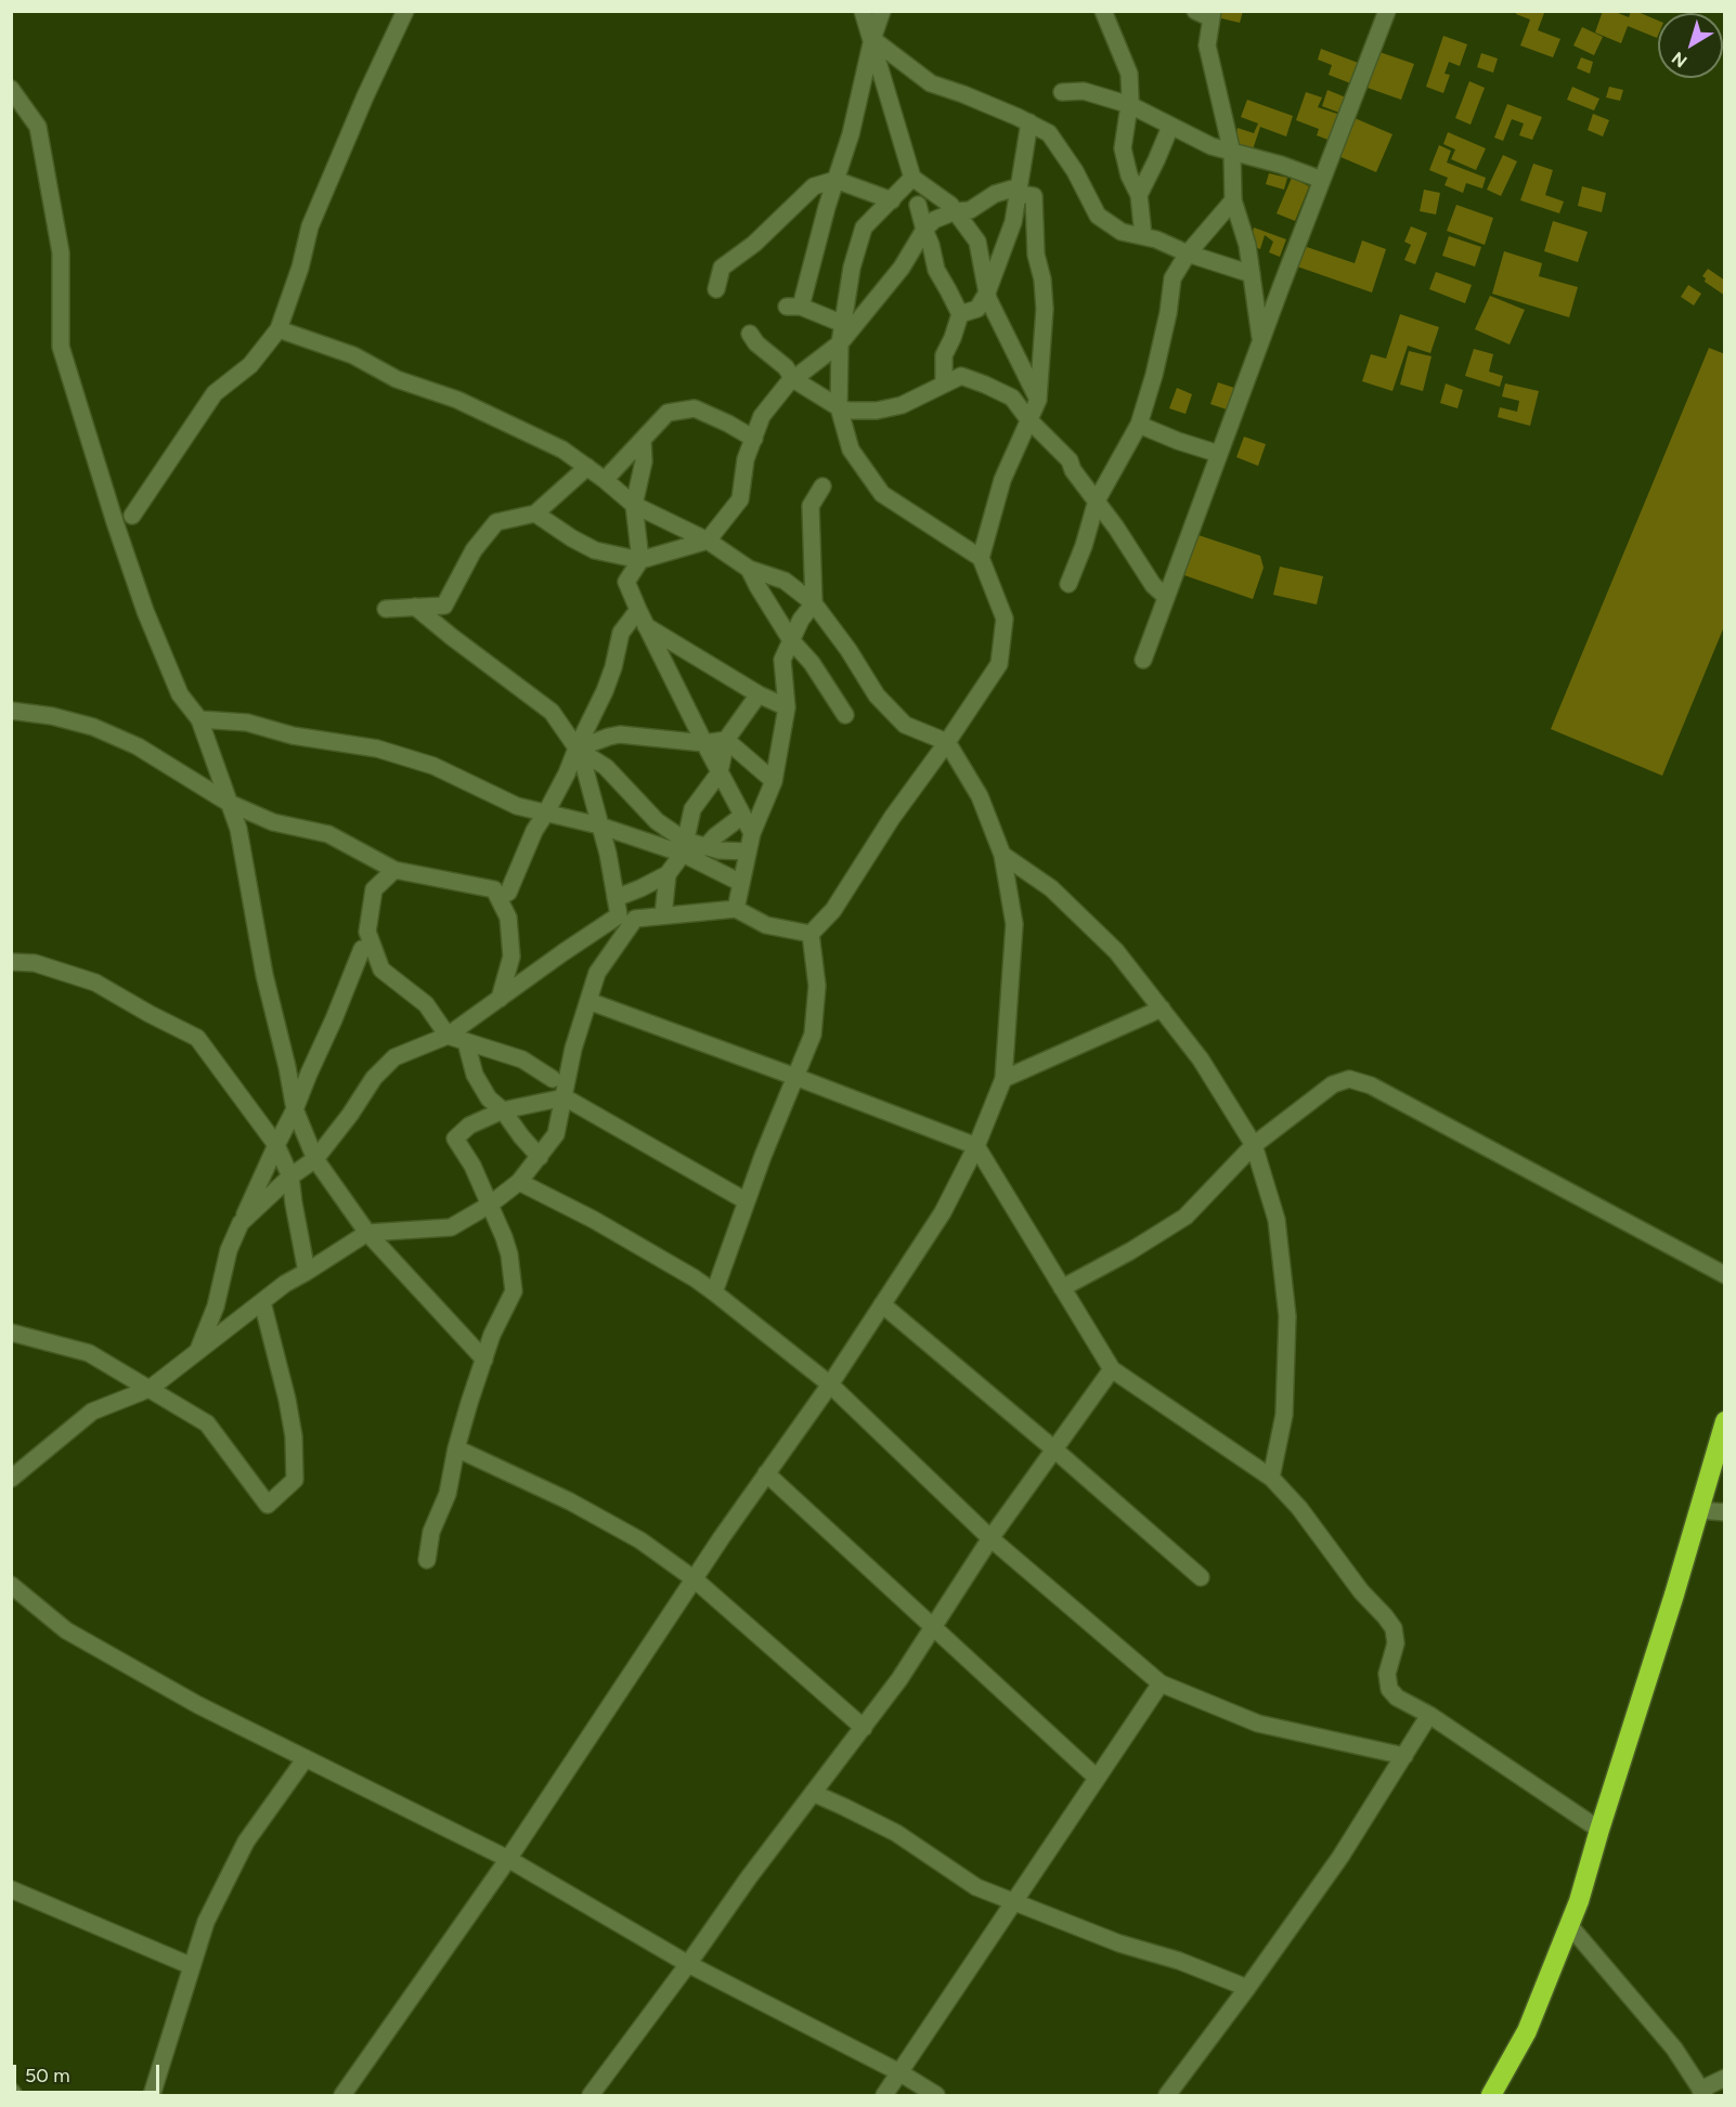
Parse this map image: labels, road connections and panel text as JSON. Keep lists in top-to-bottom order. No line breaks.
{"scale_bar":"50 m","north":"bottom left"}
